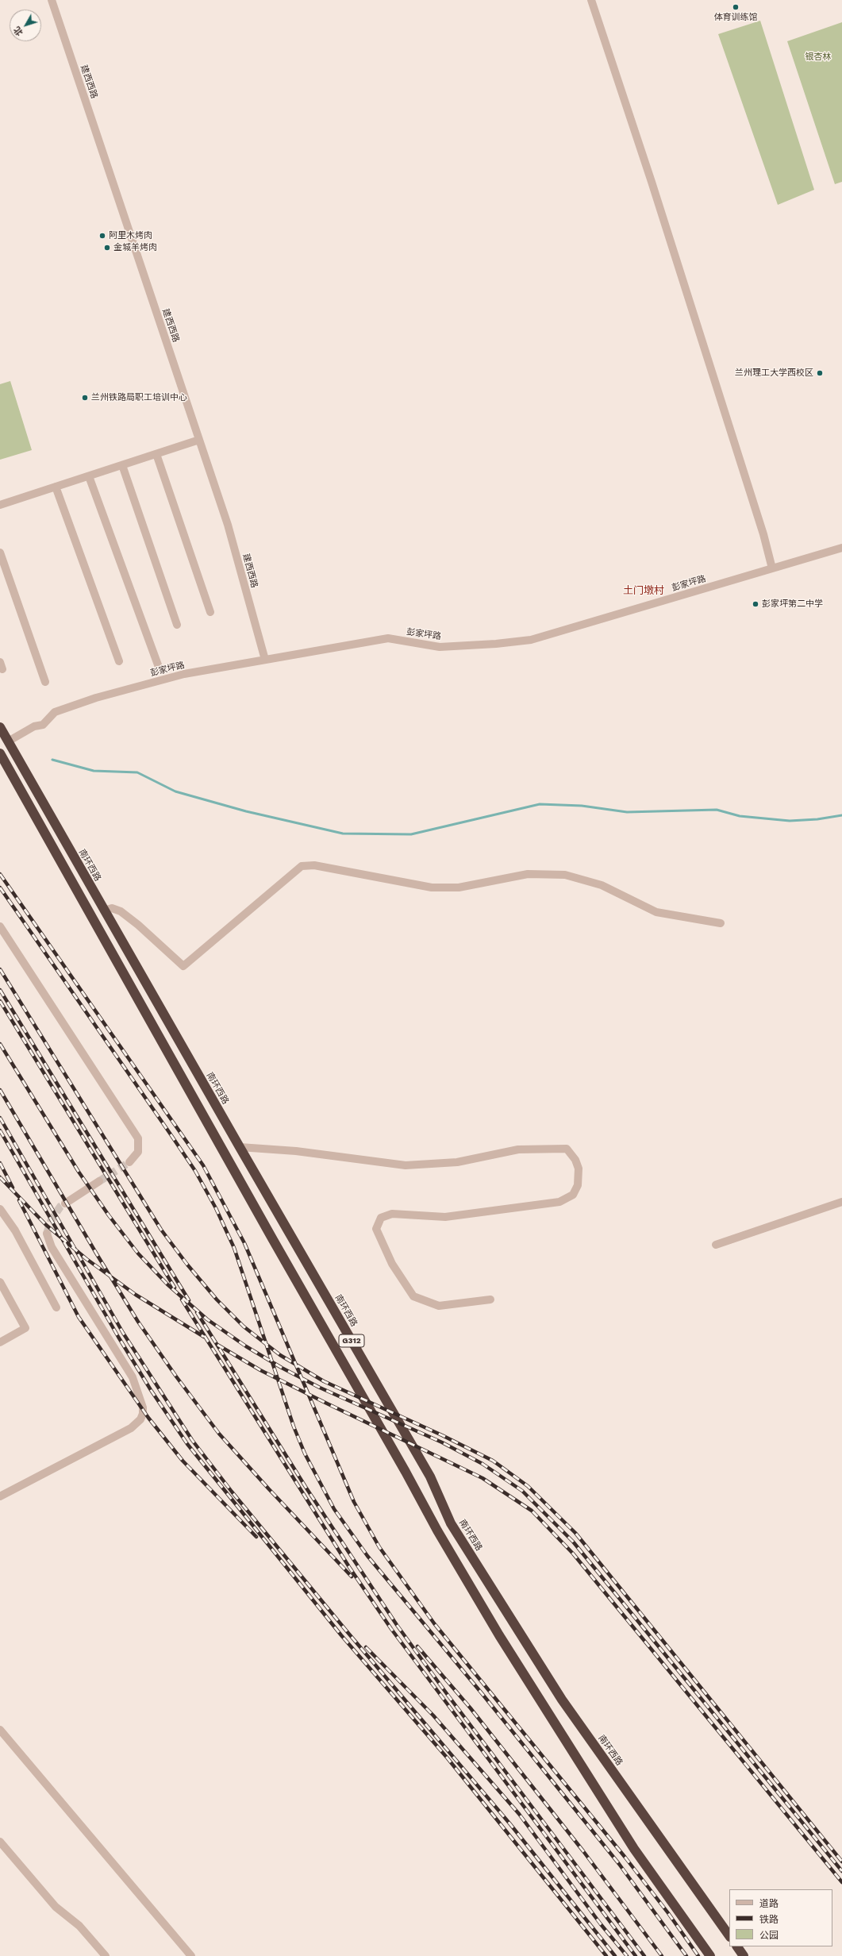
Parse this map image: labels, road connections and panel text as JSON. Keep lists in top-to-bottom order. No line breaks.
{"streets":{"highway":["南环西路","G312"],"street":["建西西路","彭家坪路"]},"crossings":[["建西西路","彭家坪路"],["彭家坪路","南环西路"]],"districts":["土门墩村"],"parks":["银杏林"],"places":["体育训练馆","阿里木烤肉","金城羊烤肉","兰州理工大学西校区","兰州铁路局职工培训中心","彭家坪第二中学"],"legend":["道路","铁路","公园"],"north":"bottom left"}
